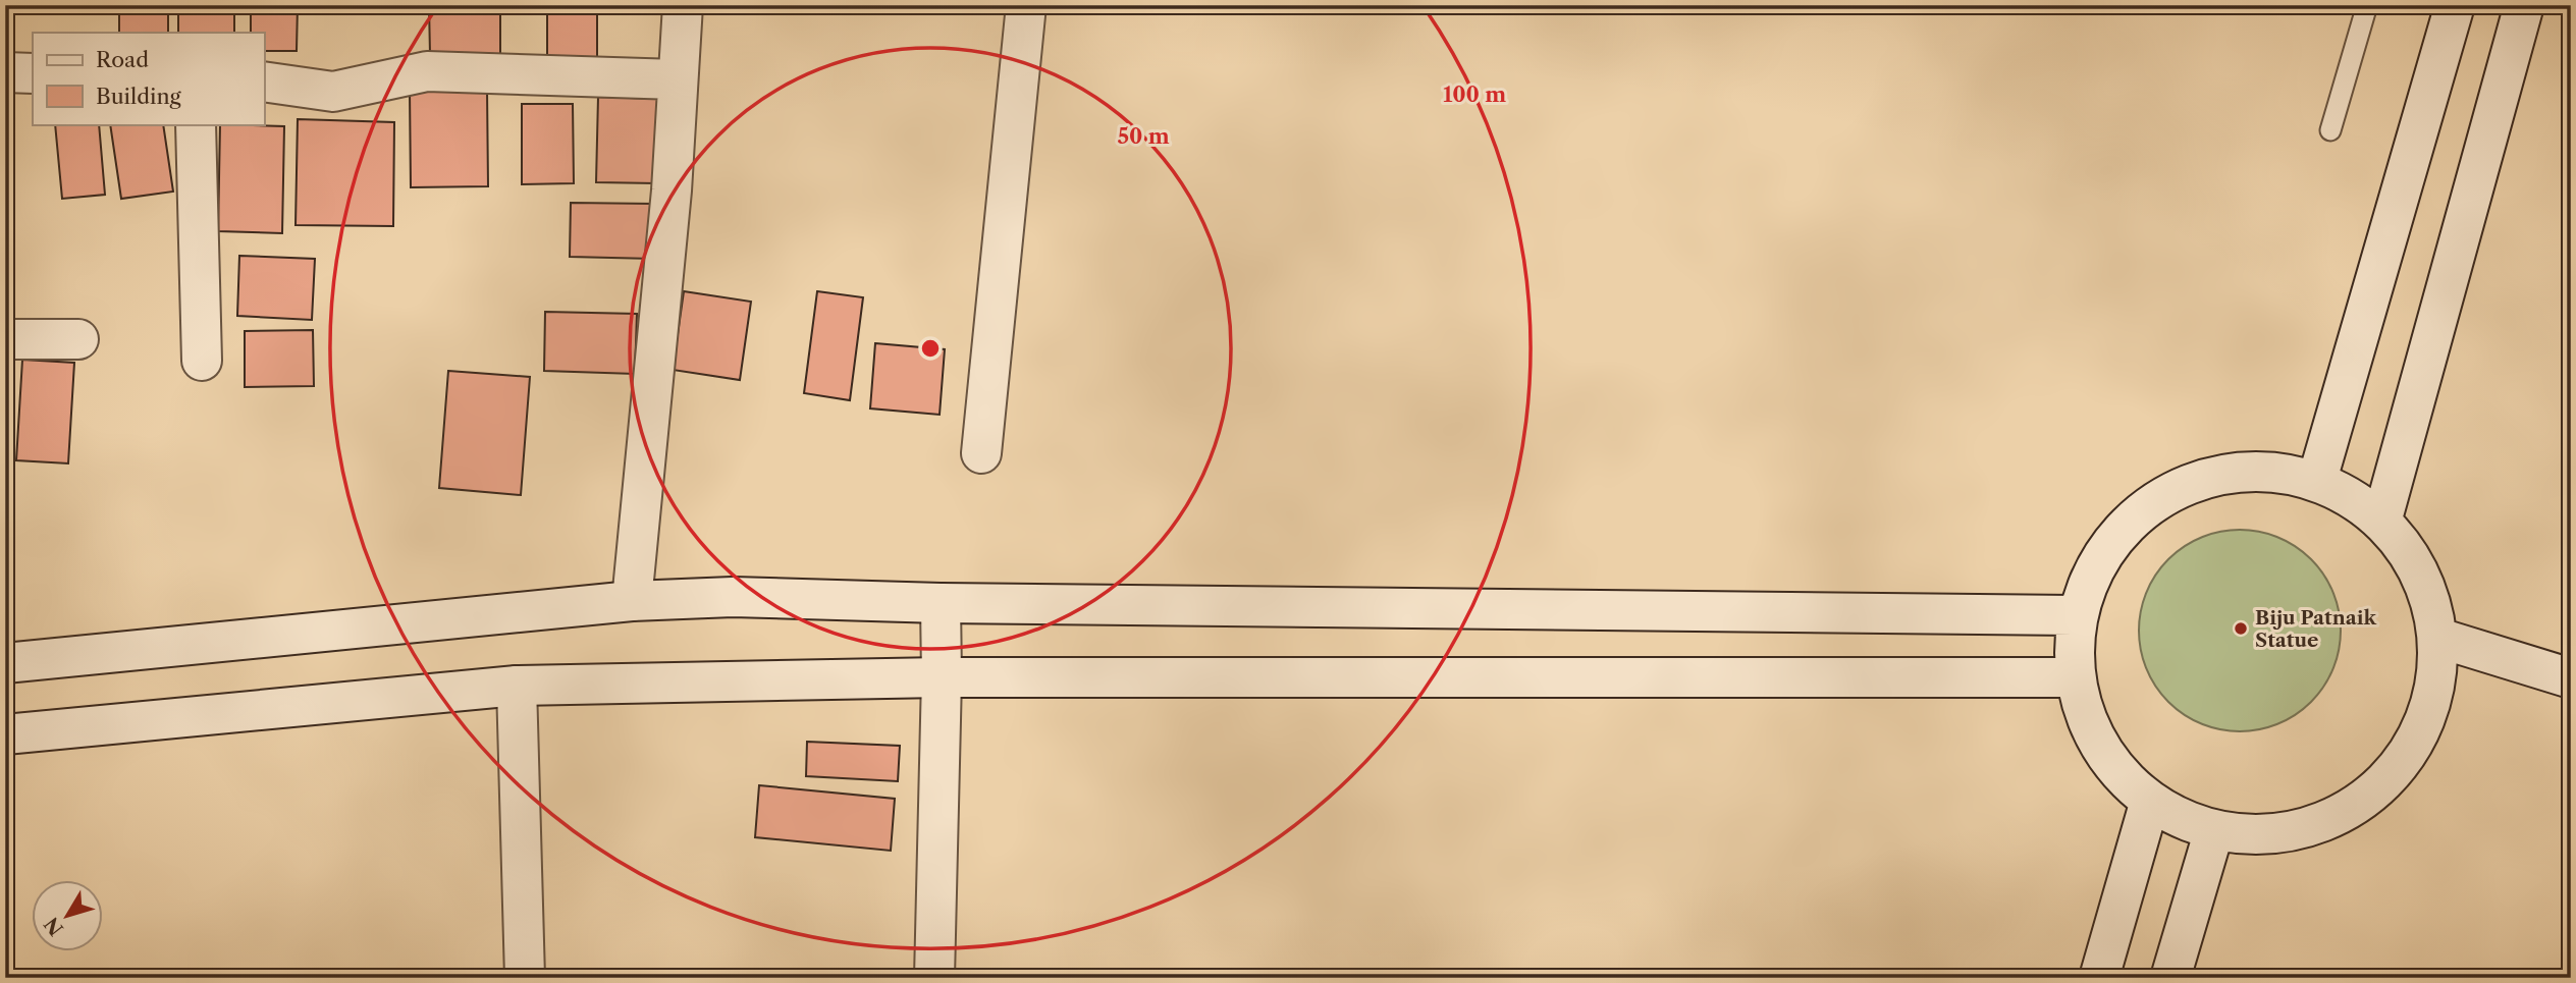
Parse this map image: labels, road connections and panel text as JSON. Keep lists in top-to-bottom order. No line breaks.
{"places":["Biju Patnaik Statue"],"legend":["Road","Building"],"north":"bottom left","rings":["100 m","50 m"]}
